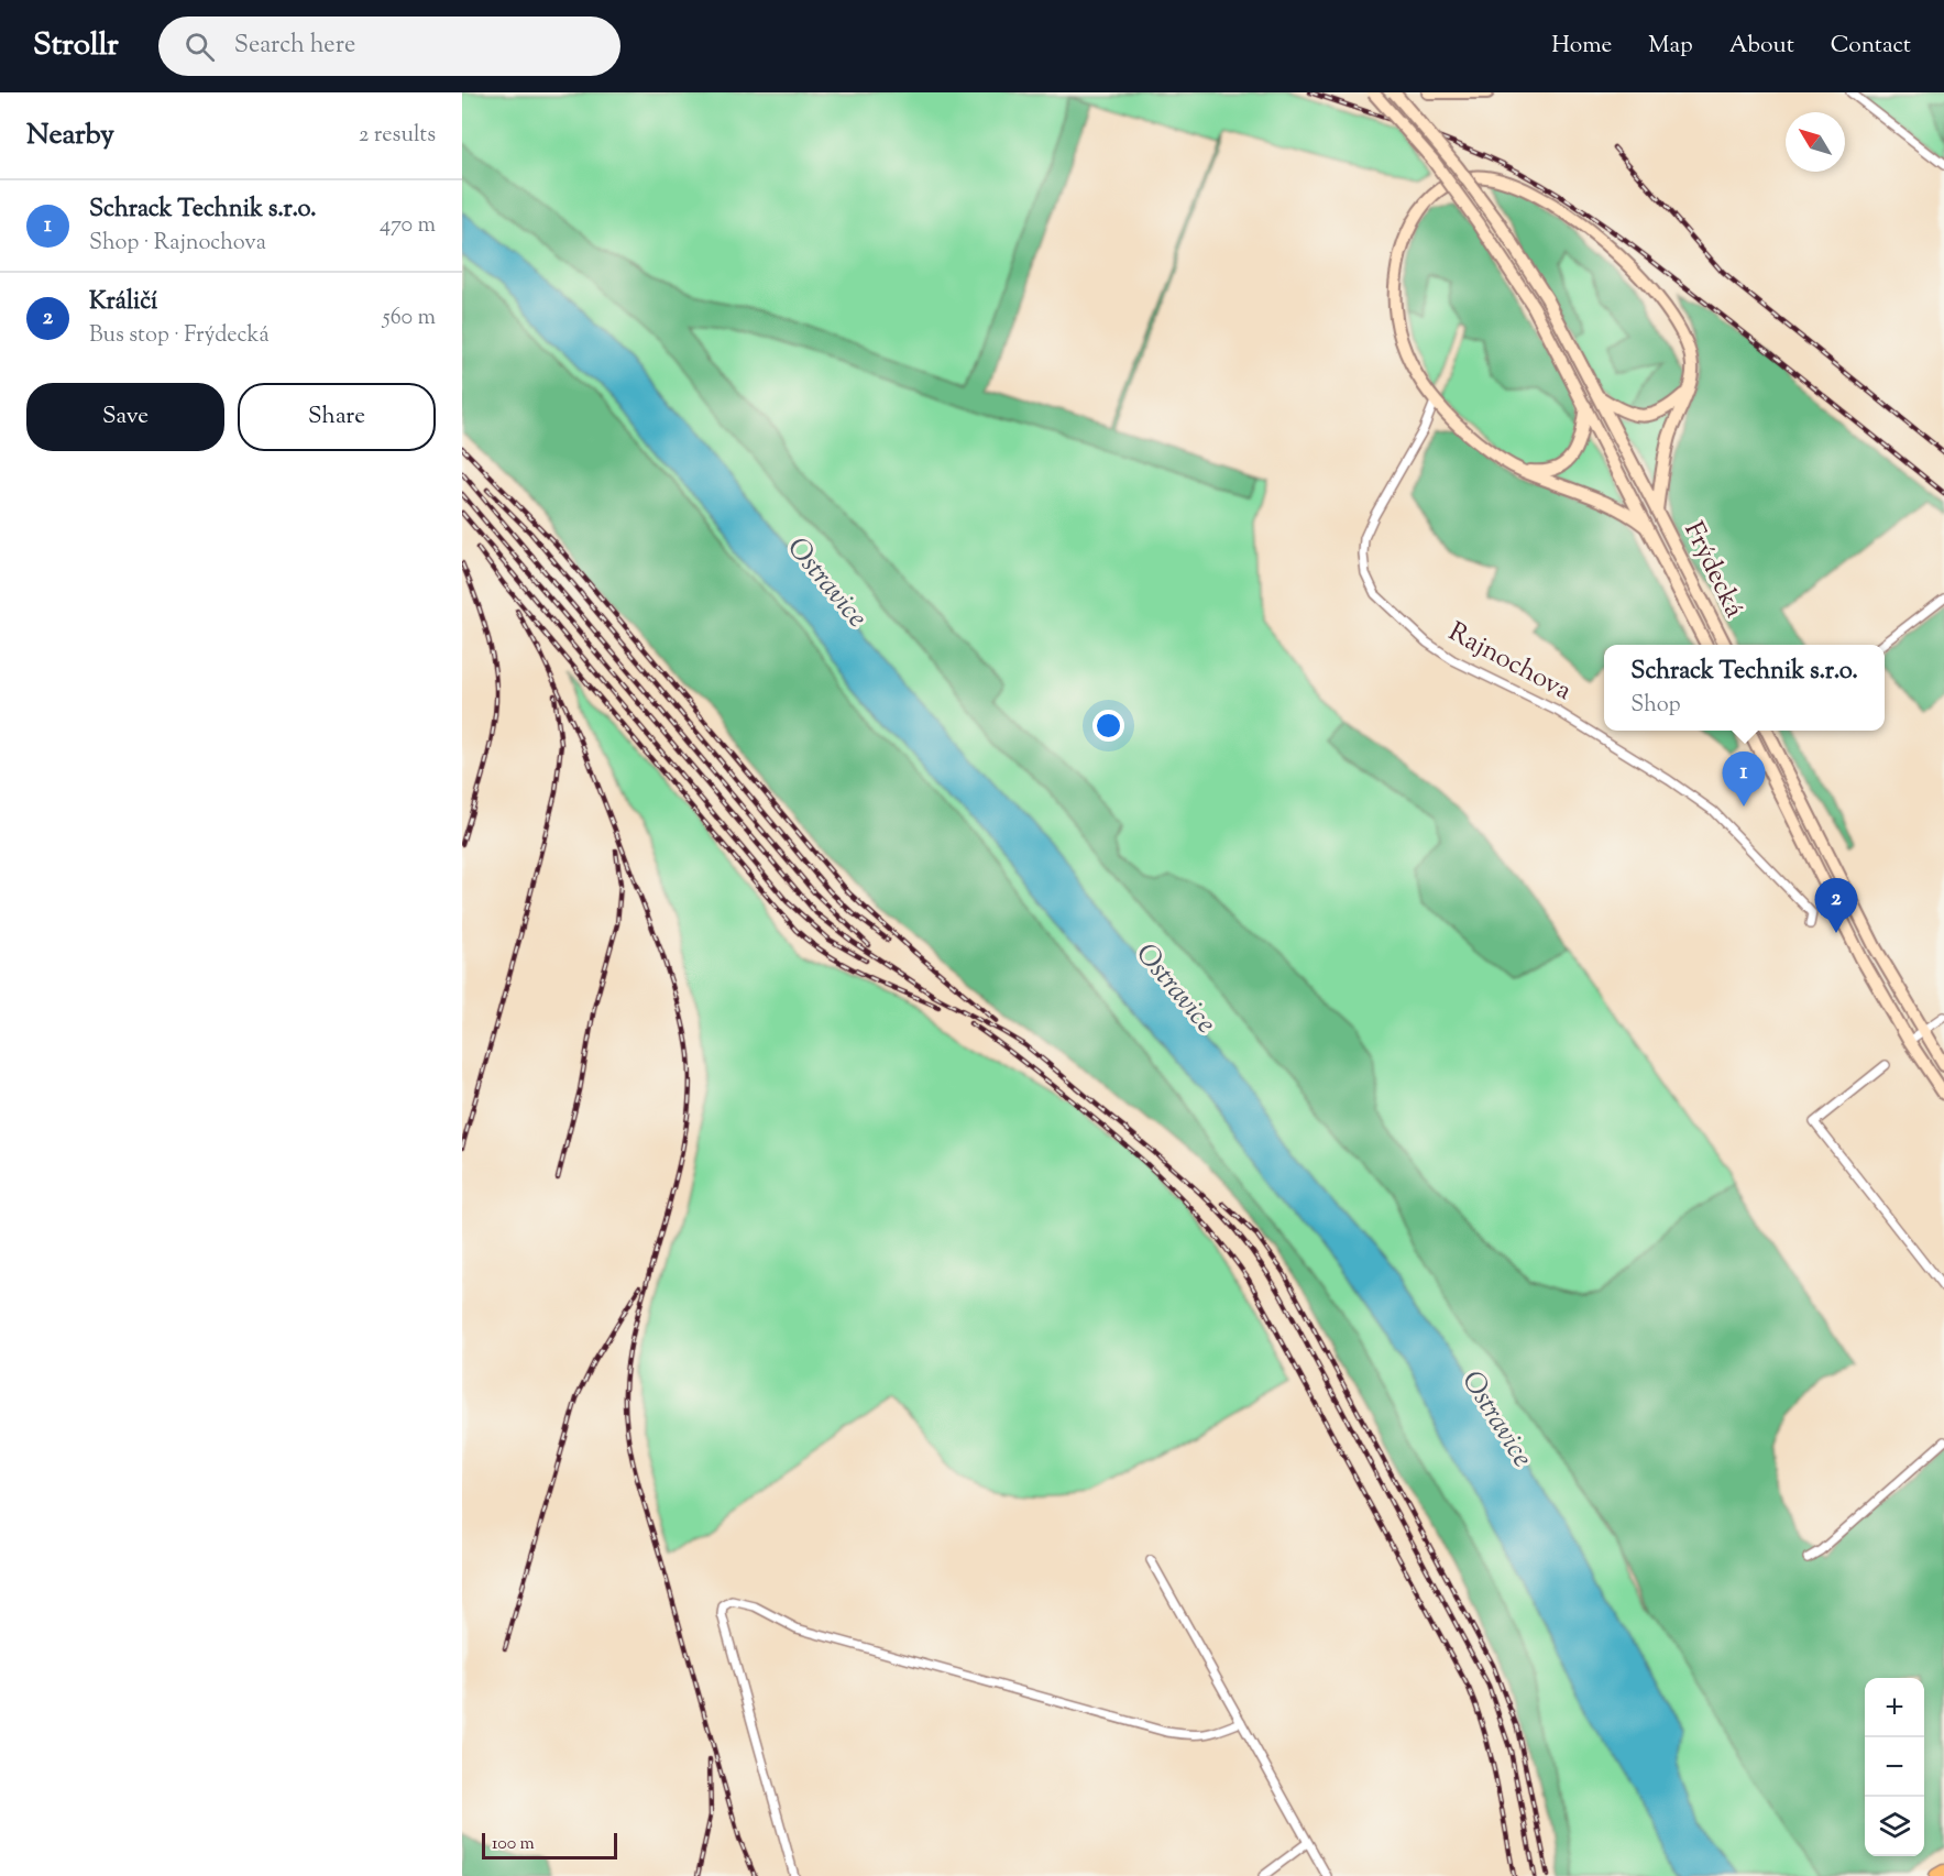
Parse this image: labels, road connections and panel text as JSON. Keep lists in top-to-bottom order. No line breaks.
{"streets":{"main road":["Frýdecká"],"street":["Rajnochova"]},"water":["Ostravice"],"scale_bar":"100 m","north":"top left","page":{"header":"Strollr","search":"Search here","nav":["Home","Map","About","Contact"],"heading":["Nearby","2 results"],"list":[{"mark":"1","name":"Schrack Technik s.r.o.","note":"Shop · Rajnochova","value":"470 m"},{"mark":"2","name":"Králičí","note":"Bus stop · Frýdecká","value":"560 m"}],"buttons":["Save","Share"],"popup":["Schrack Technik s.r.o.","Shop"],"pins":["1","2"],"map_buttons":["+","−"],"scale":"100 m"}}
